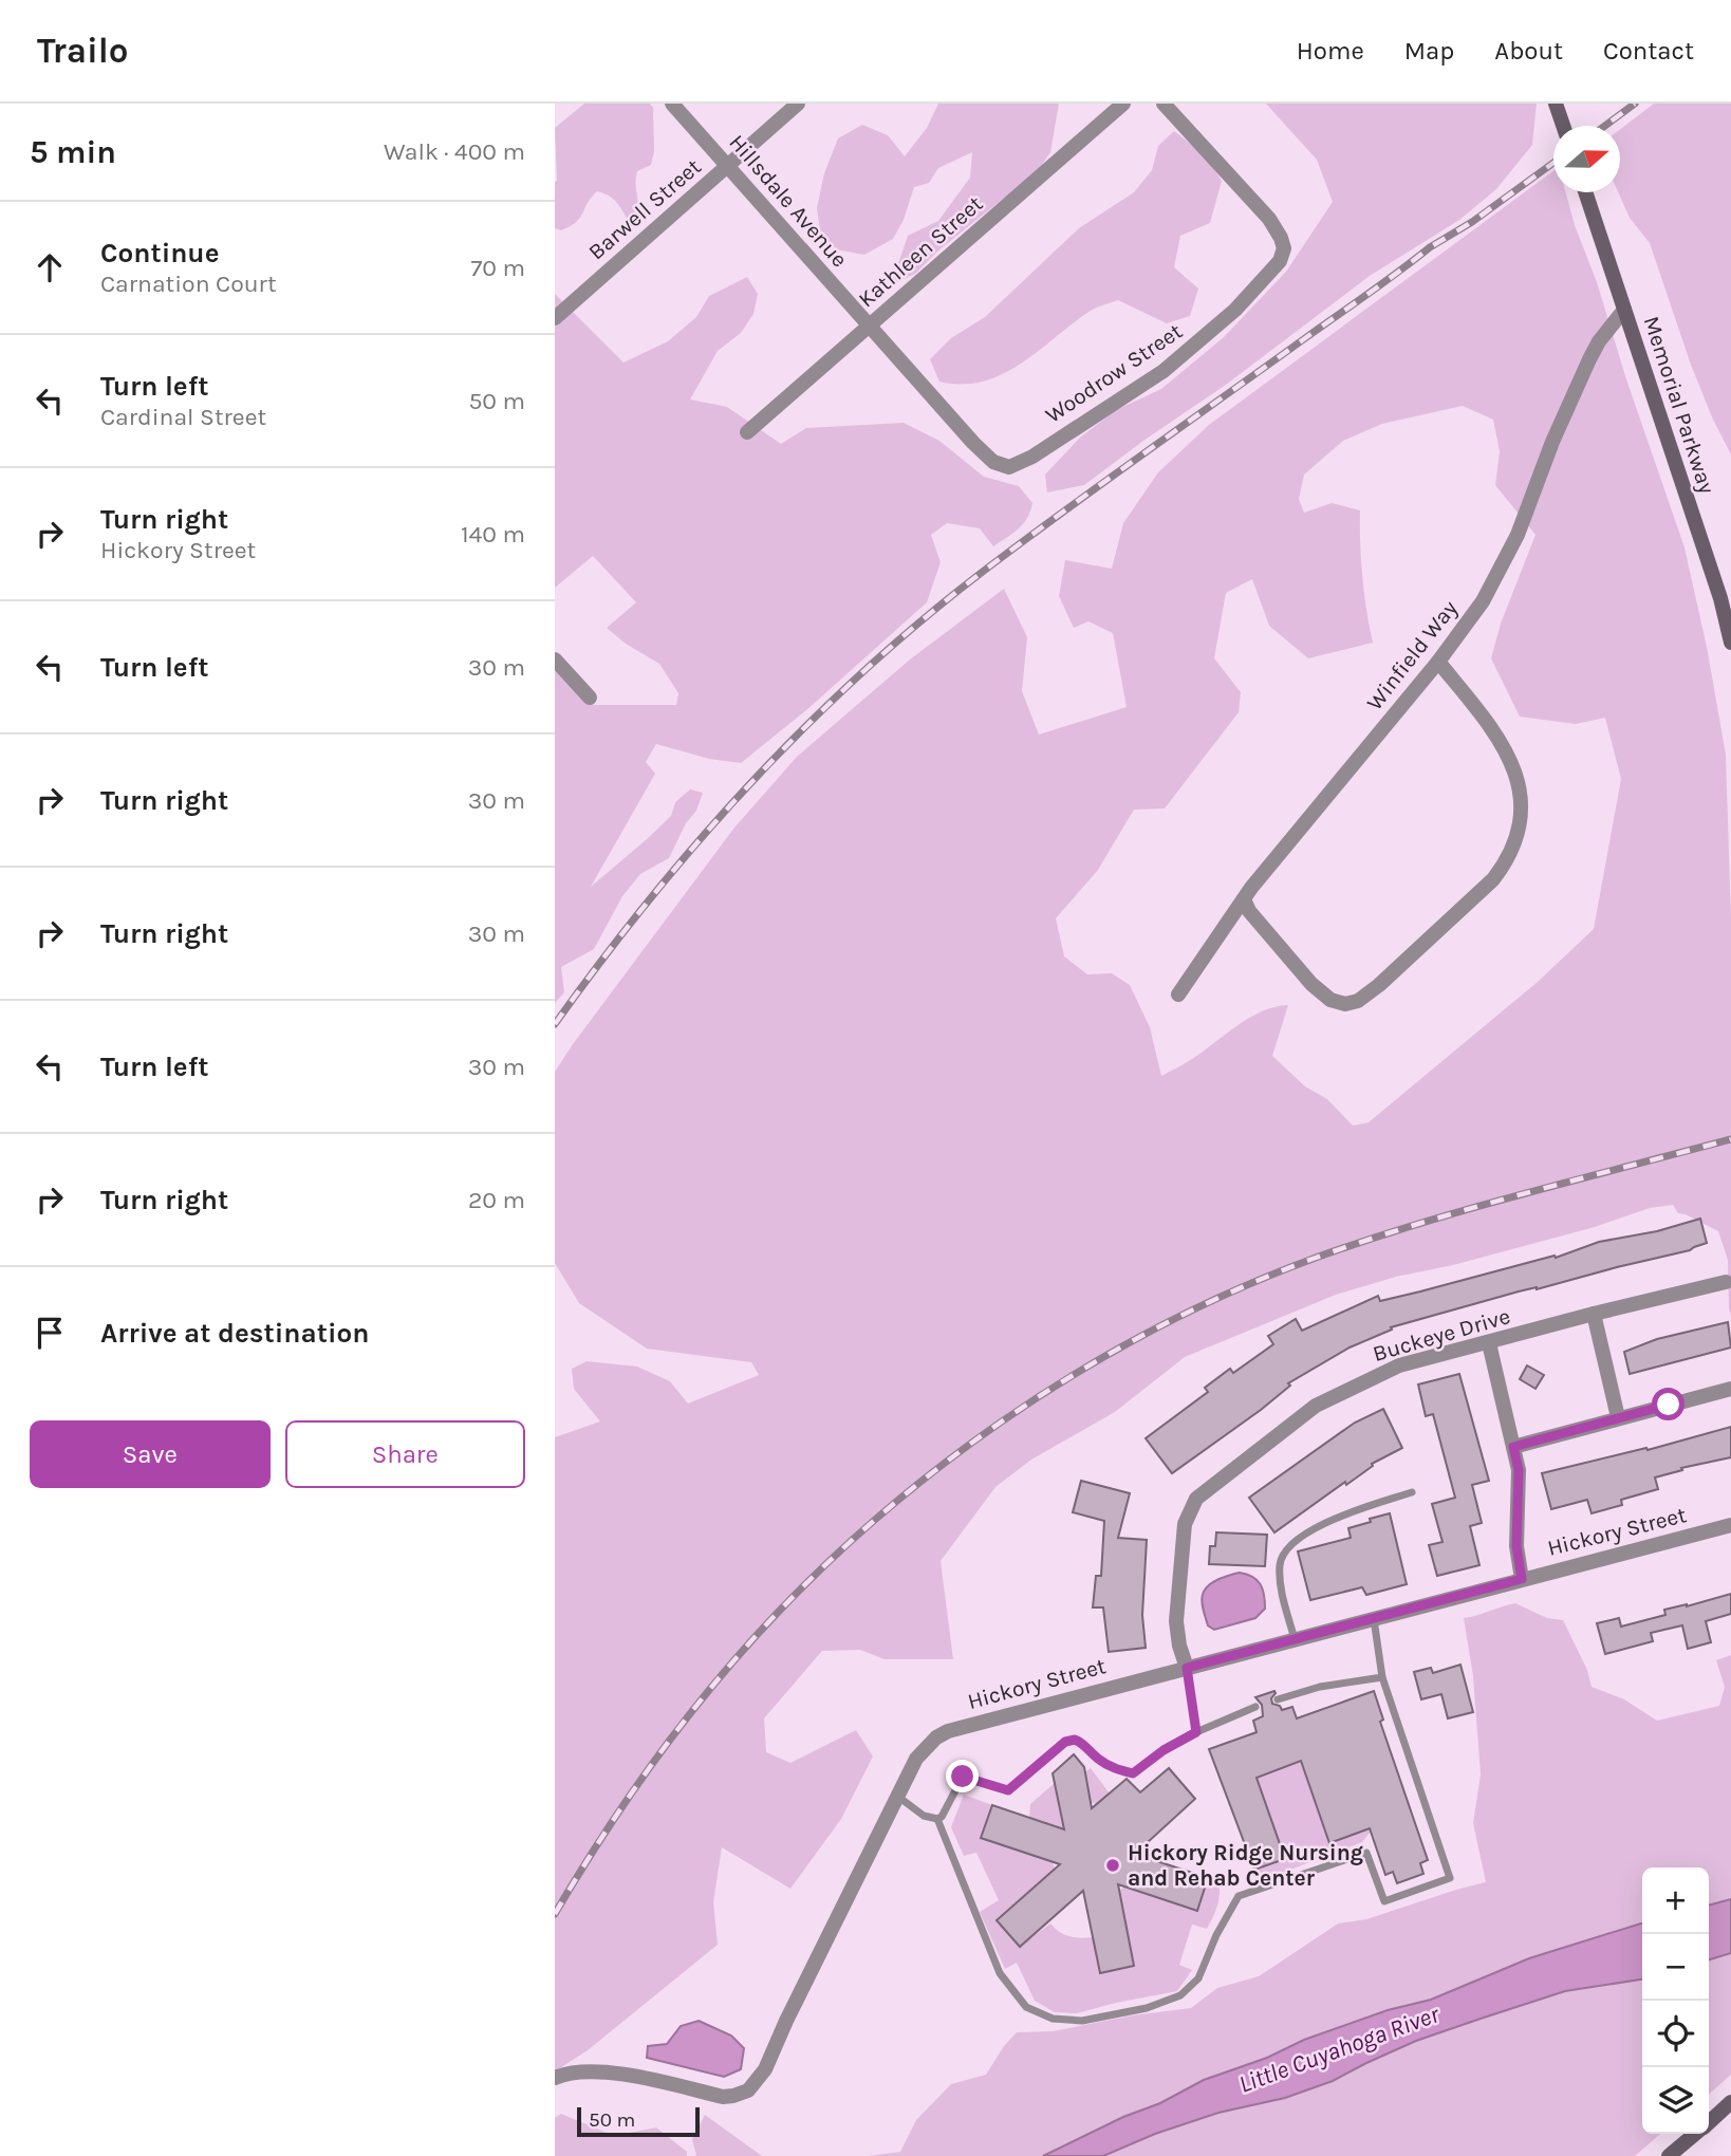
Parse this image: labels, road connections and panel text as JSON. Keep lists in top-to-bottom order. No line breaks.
{"streets":{"main road":["Memorial Parkway"],"street":["Hillsdale Avenue","Barwell Street","Kathleen Street","Woodrow Street","Winfield Way","Buckeye Drive","Hickory Street"]},"crossings":[["Hillsdale Avenue","Barwell Street"],["Hillsdale Avenue","Kathleen Street"],["Hillsdale Avenue","Woodrow Street"],["Memorial Parkway","Winfield Way"],["Buckeye Drive","Hickory Street"]],"water":["Little Cuyahoga River"],"places":["Hickory Ridge Nursing and Rehab Center"],"scale_bar":"50 m","north":"right","page":{"header":"Trailo","nav":["Home","Map","About","Contact"],"heading":["5 min","Walk · 400 m"],"list":[["Continue","Carnation Court","70 m"],["Turn left","Cardinal Street","50 m"],["Turn right","Hickory Street","140 m"],["Turn left","30 m"],["Turn right","30 m"],["Turn right","30 m"],["Turn left","30 m"],["Turn right","20 m"],"Arrive at destination"],"buttons":["Save","Share"],"map_buttons":["+","−"],"scale":"50 m"}}
